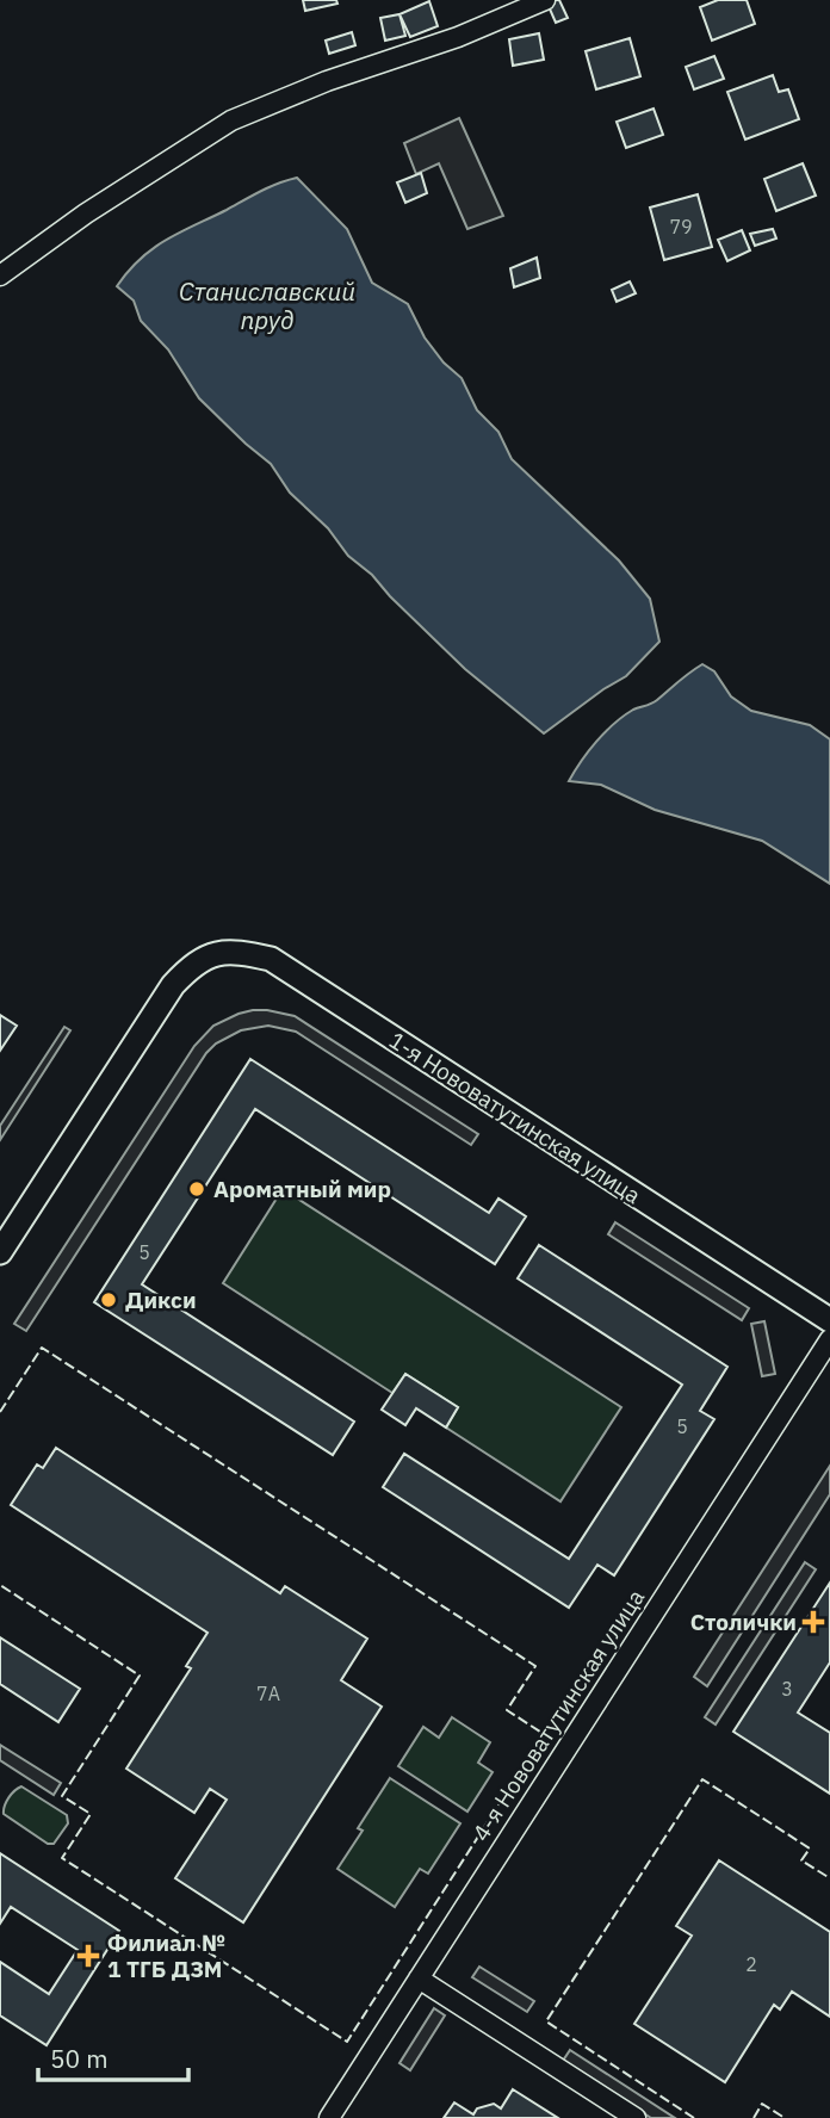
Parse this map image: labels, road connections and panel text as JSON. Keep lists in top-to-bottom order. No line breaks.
{"streets":{"street":["1-я Нововатутинская улица","4-я Нововатутинская улица"]},"water":["Станиславский пруд"],"places":{"other":["Ароматный мир","Дикси"],"health":["Столички","Филиал № 1 ТГБ ДЗМ"]},"house_numbers":["79","5","5","3","7А","2"],"scale_bar":"50 m"}
